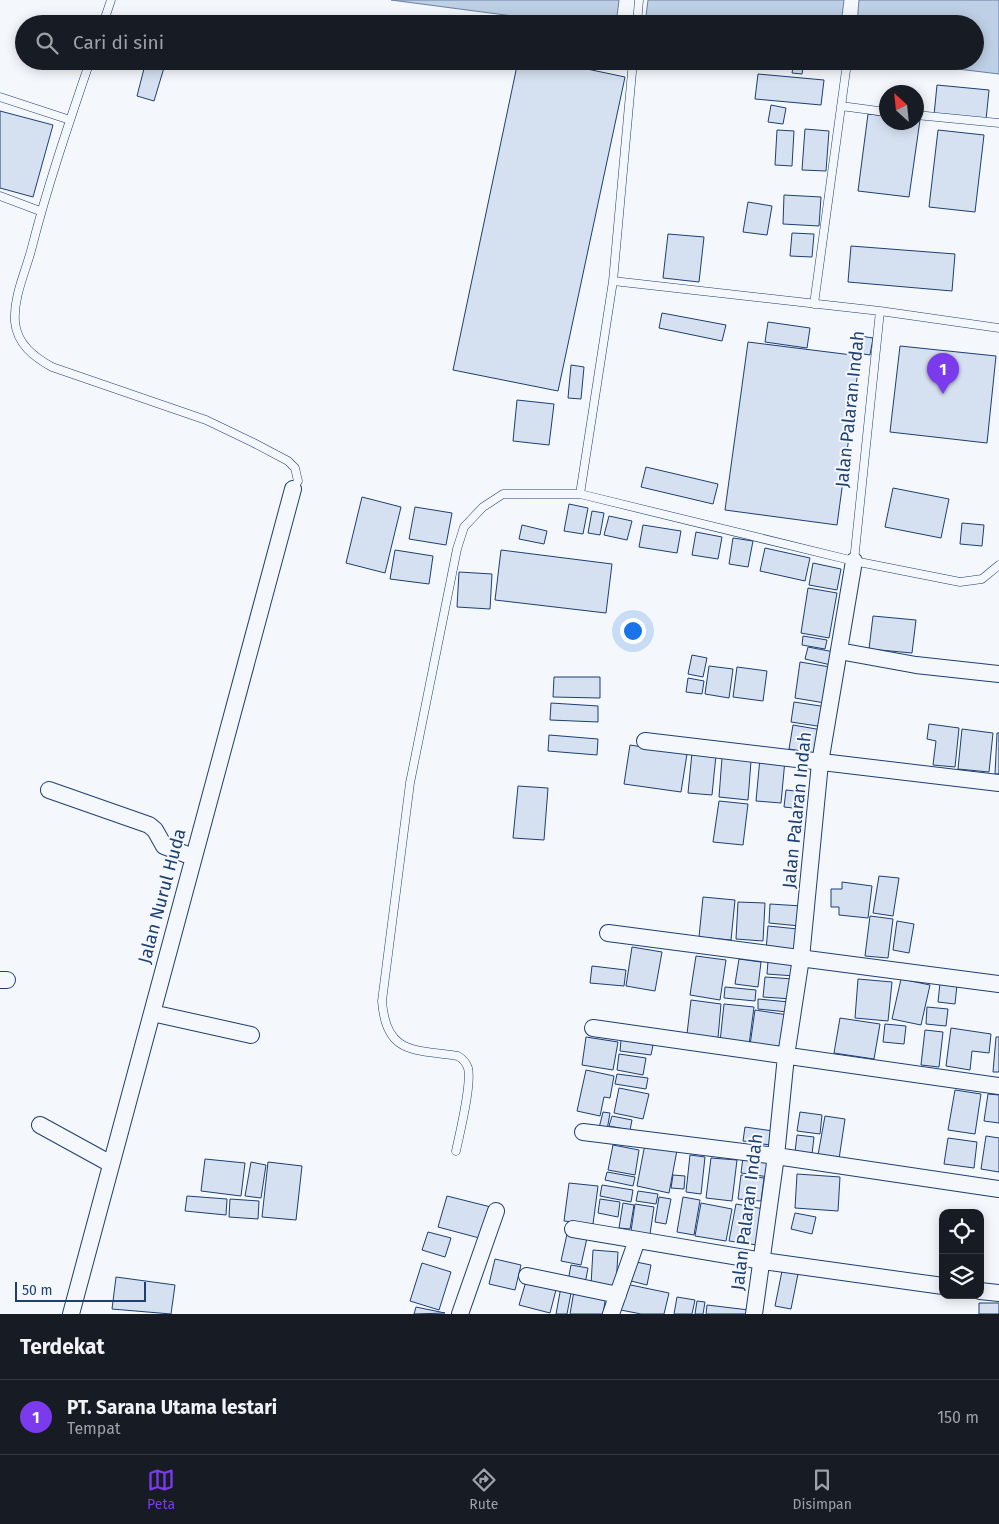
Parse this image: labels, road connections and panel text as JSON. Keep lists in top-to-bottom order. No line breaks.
{"streets":{"street":["Jalan Palaran Indah","Jalan Nurul Huda"]},"scale_bar":"50 m","north":"top left","page":{"search":"Cari di sini","pins":"1","scale":"50 m","heading":"Terdekat","list":[{"mark":"1","name":"PT. Sarana Utama lestari","note":"Tempat","value":"150 m"}],"nav":["Peta","Rute","Disimpan"]}}
